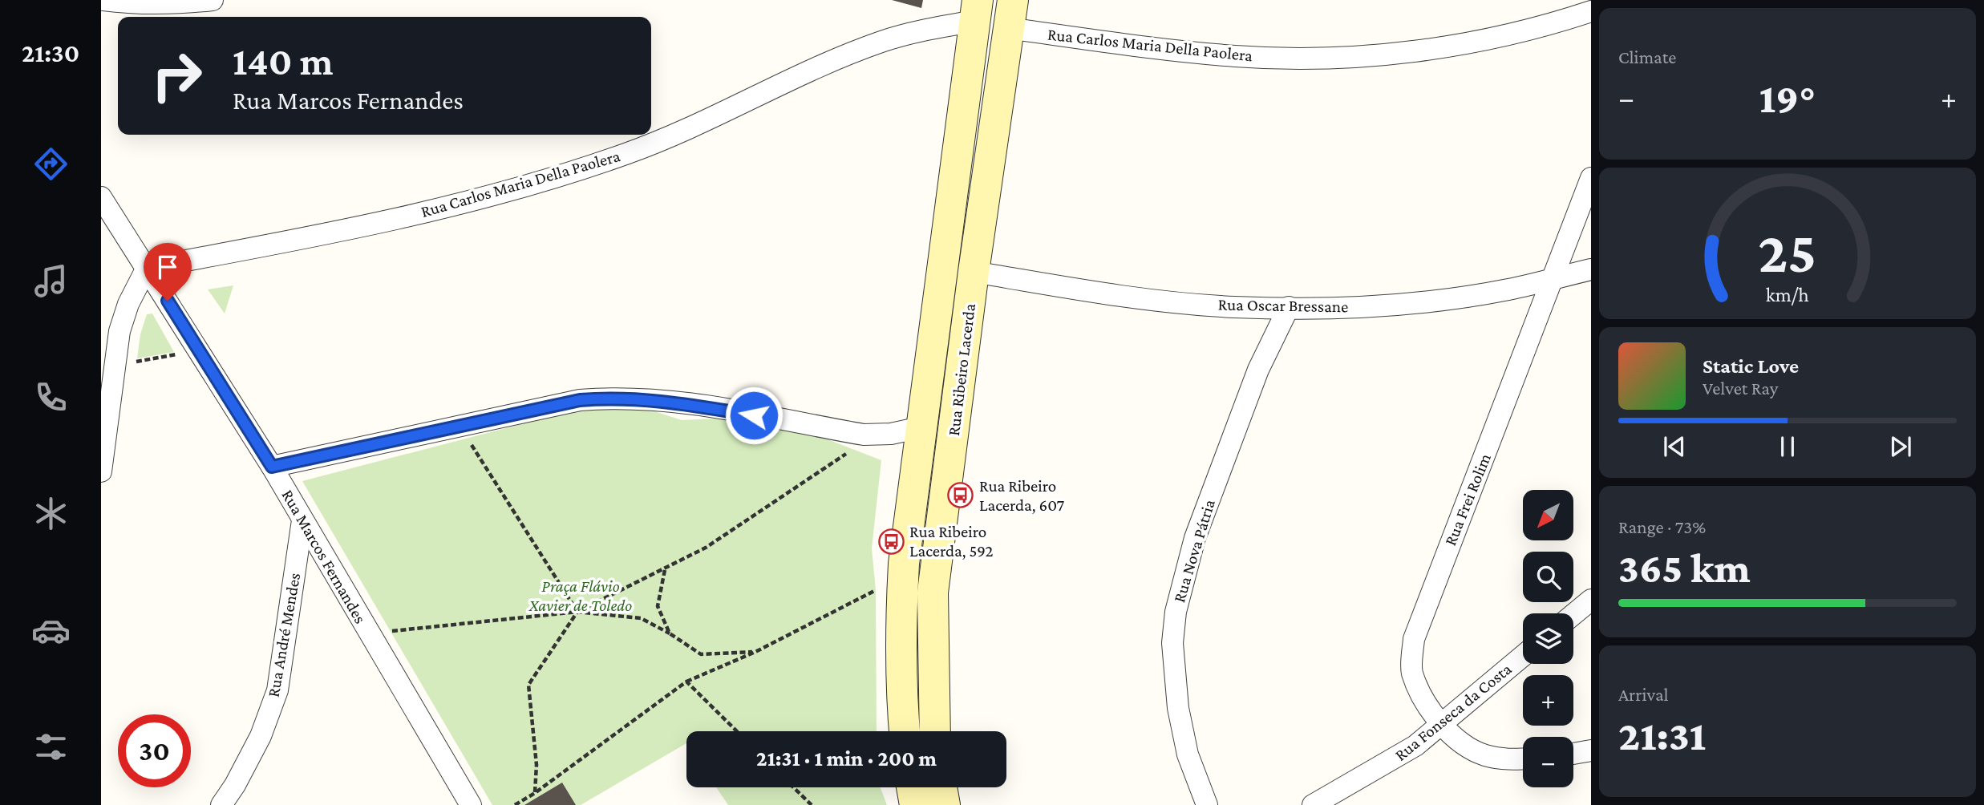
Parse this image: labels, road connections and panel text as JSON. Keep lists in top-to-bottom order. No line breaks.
{"streets":{"street":["Rua Carlos Maria Della Paolera","Rua Oscar Bressane","Rua Ribeiro Lacerda","Rua Frei Rolim","Rua Nova Pátria","Rua Marcos Fernandes","Rua André Mendes","Rua Fonseca da Costa"]},"crossings":[["Rua Carlos Maria Della Paolera","Rua Ribeiro Lacerda"],["Rua Carlos Maria Della Paolera","Rua Marcos Fernandes"],["Rua Oscar Bressane","Rua Ribeiro Lacerda"],["Rua Oscar Bressane","Rua Frei Rolim"],["Rua Oscar Bressane","Rua Nova Pátria"],["Rua Frei Rolim","Rua Fonseca da Costa"],["Rua Marcos Fernandes","Rua André Mendes"]],"parks":["Praça Flávio Xavier de Toledo"],"places":{"bus stop":["Rua Ribeiro Lacerda, 607","Rua Ribeiro Lacerda, 592"]},"north":"bottom left","page":{"tabs":"21:30","tile":["Climate",["Range · 73%","365 km"],["Arrival","21:31"]],"turn":["140 m","Rua Marcos Fernandes"],"heat":["−","19°","+"],"song":["Static Love","Velvet Ray"],"map_buttons":["+","−"],"limit":"30","trip":"21:31 · 1 min · 200 m","gauge":["25","km/h"]}}
